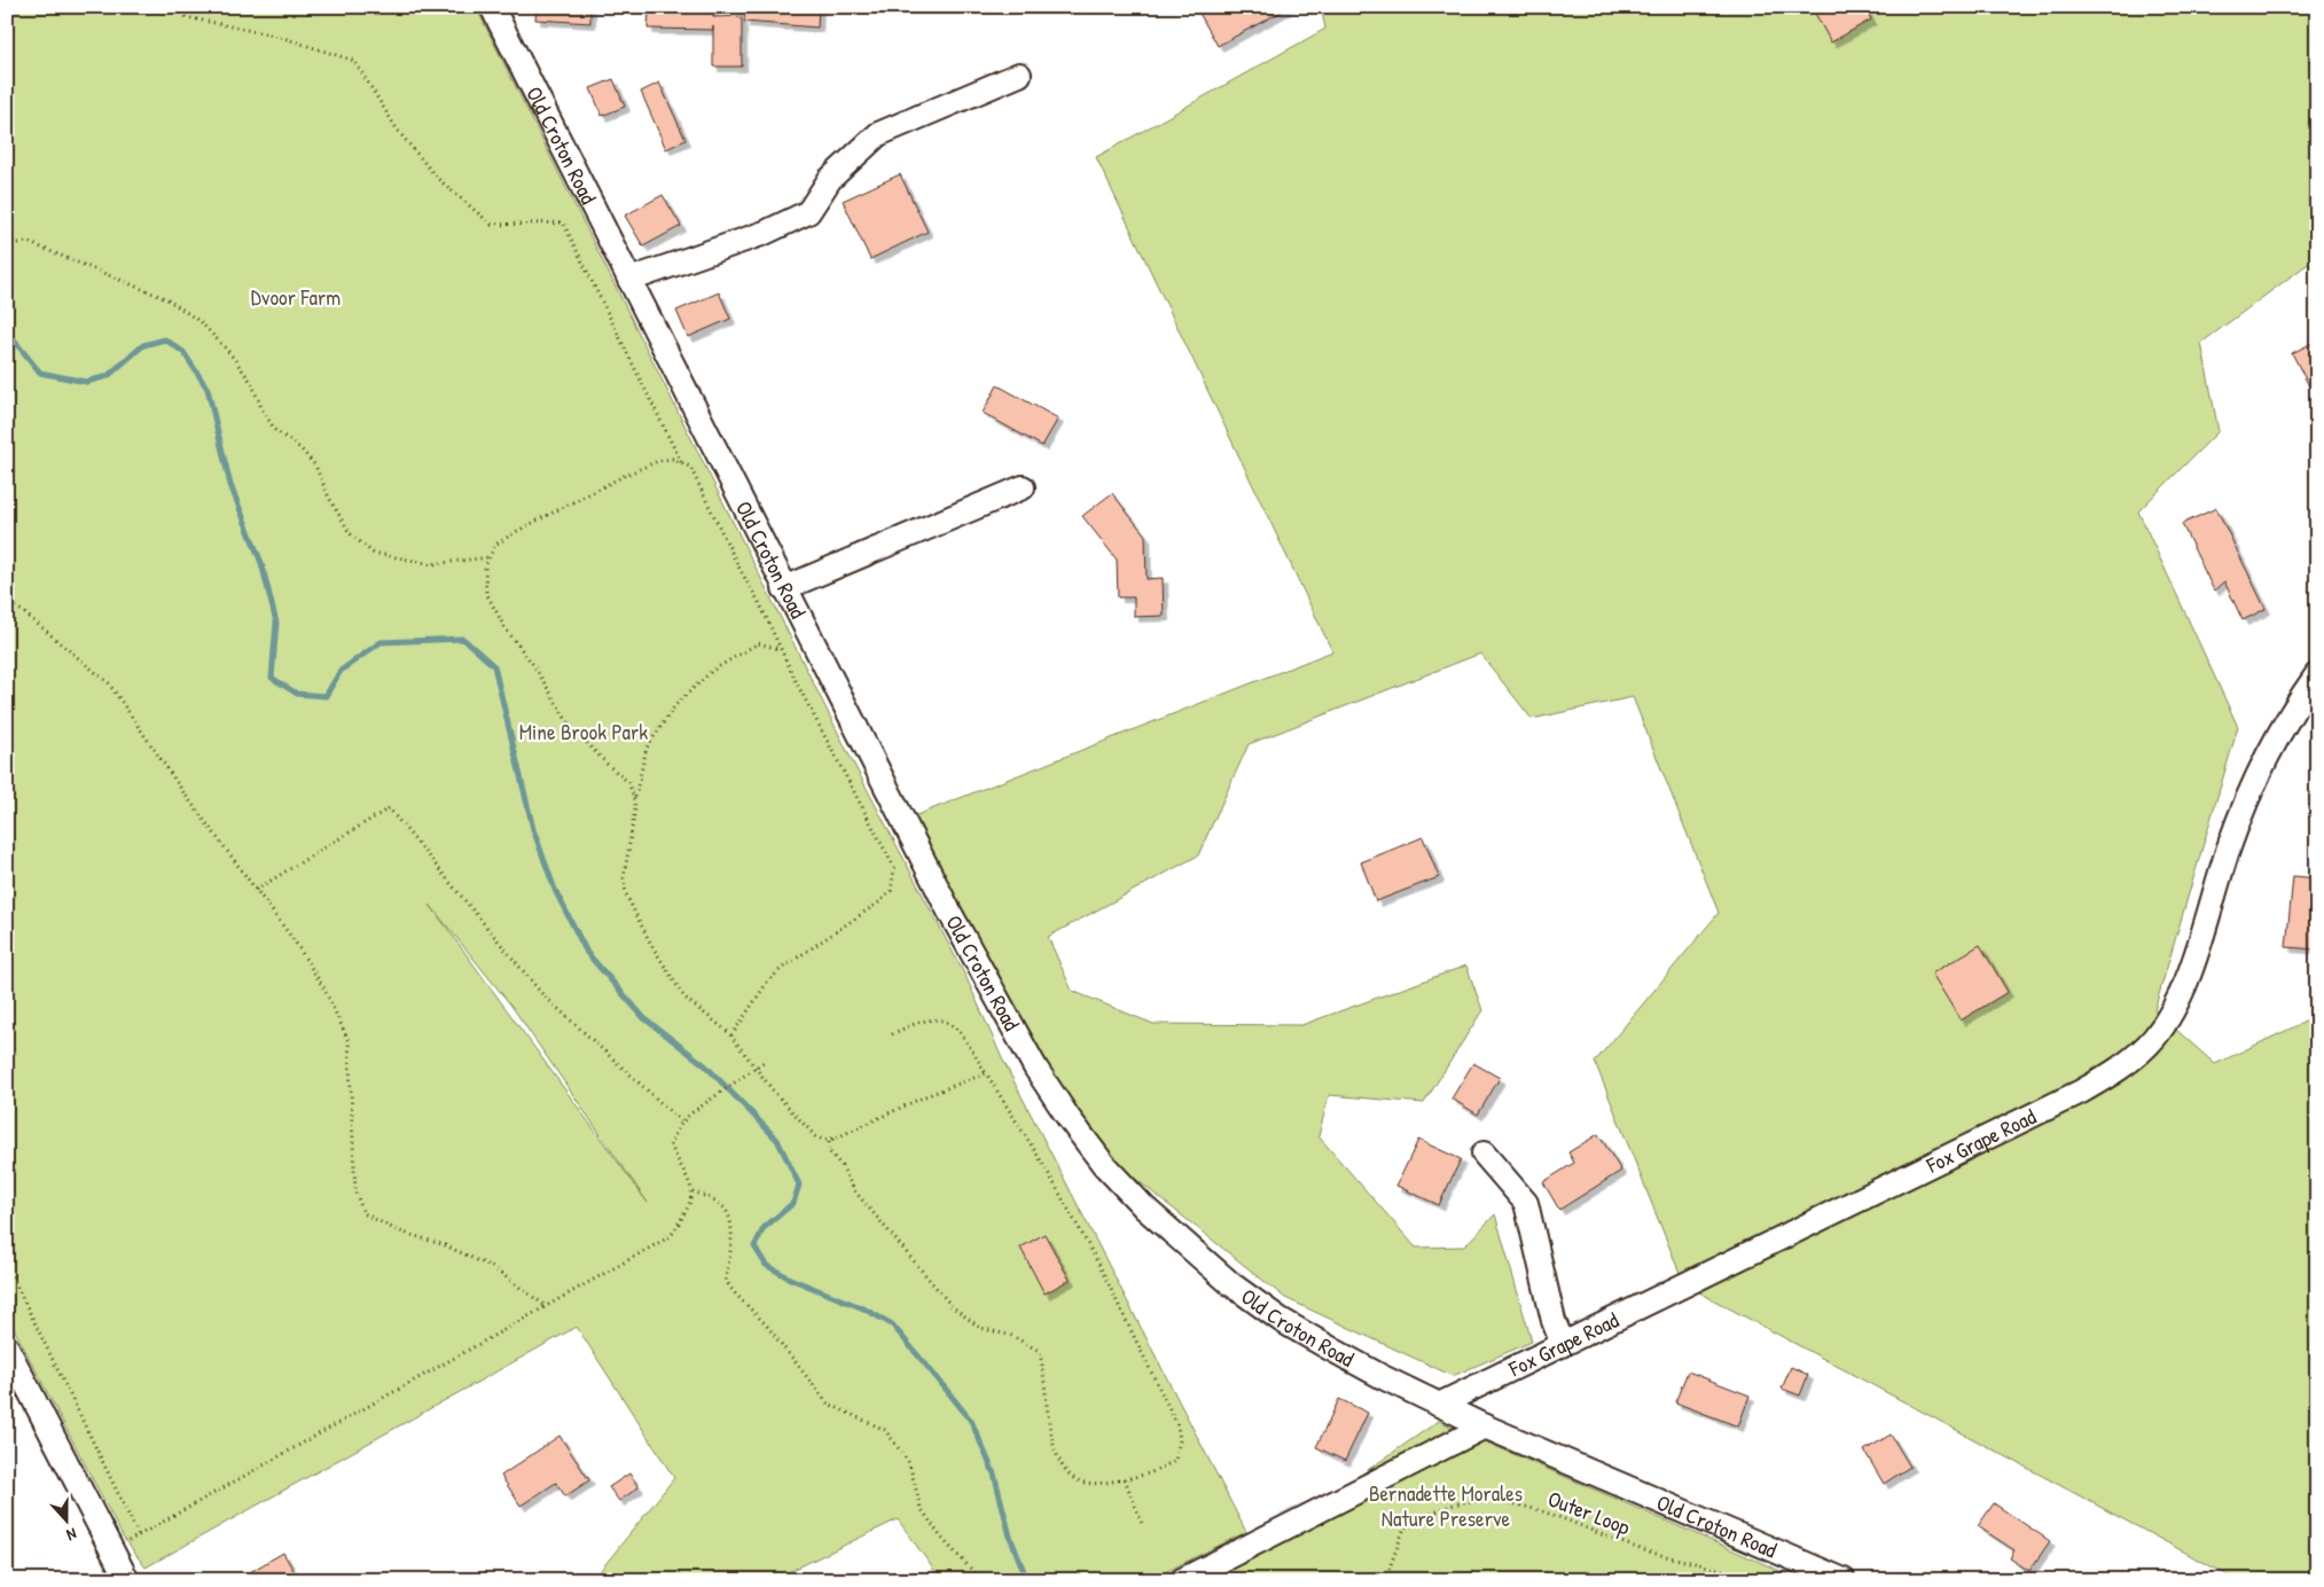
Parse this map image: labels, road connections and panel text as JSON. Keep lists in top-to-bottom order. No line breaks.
{"streets":{"street":["Old Croton Road","Fox Grape Road"],"path":["Outer Loop"]},"crossings":[["Old Croton Road","Fox Grape Road"]],"parks":["Dvoor Farm","Mine Brook Park","Bernadette Morales Nature Preserve"],"north":"bottom"}
